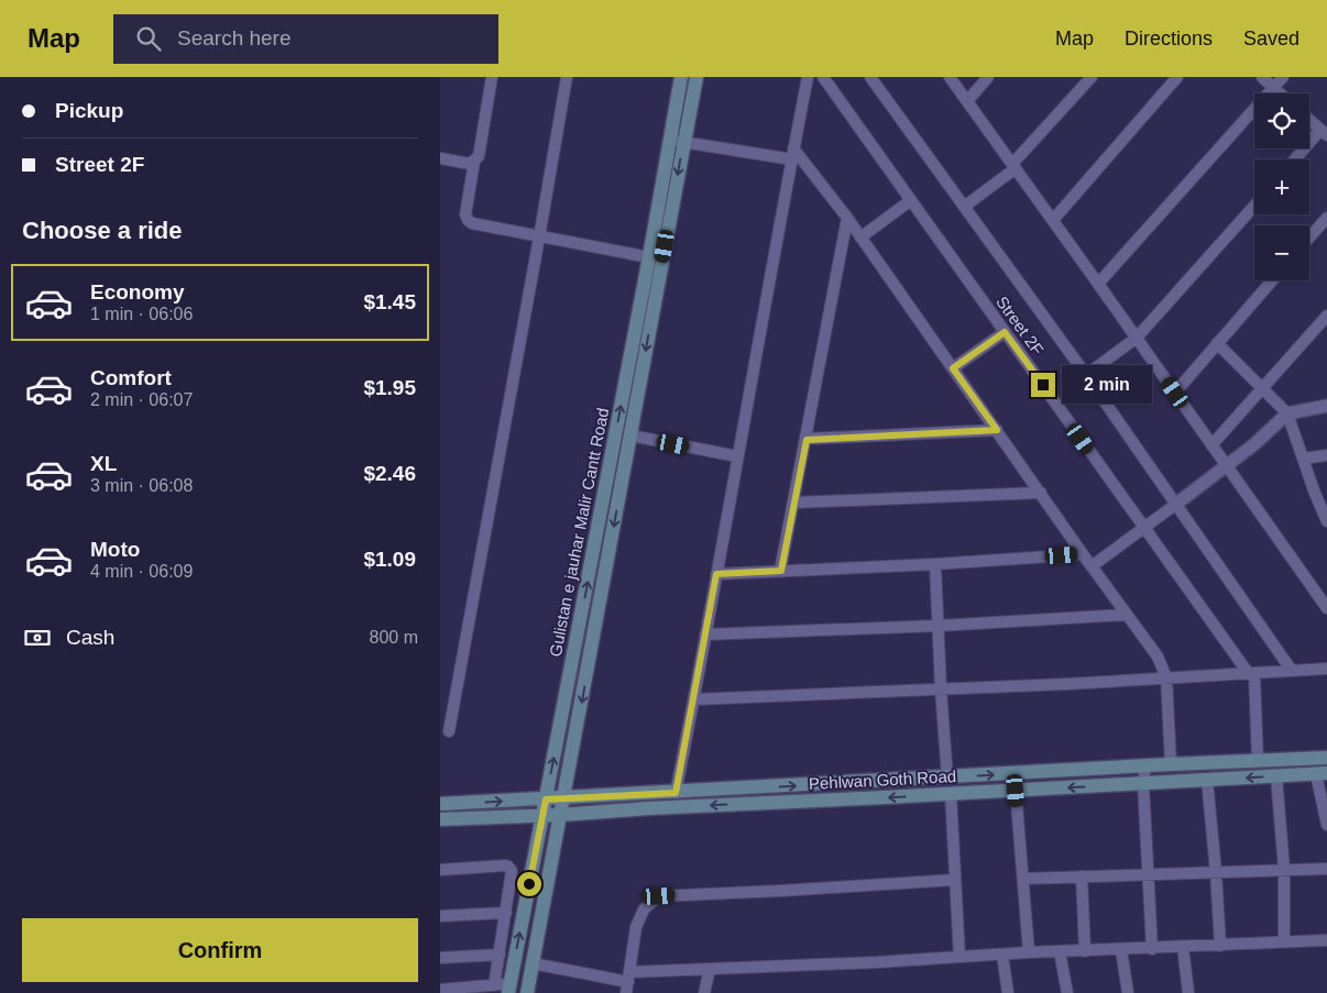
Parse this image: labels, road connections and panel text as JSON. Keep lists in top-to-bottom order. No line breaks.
{"streets":{"main road":["Gulistan e jauhar Malir Cantt Road","Pehlwan Goth Road"],"street":["Street 2F"]},"crossings":[["Gulistan e jauhar Malir Cantt Road","Pehlwan Goth Road"]],"page":{"header":"Map","search":"Search here","nav":["Map","Directions","Saved"],"banner":["Pickup","Street 2F"],"map_buttons":["+","−"],"heading":"Choose a ride","list":[{"name":"Economy","note":"1 min · 06:06","value":"$1.45"},{"name":"Comfort","note":"2 min · 06:07","value":"$1.95"},{"name":"XL","note":"3 min · 06:08","value":"$2.46"},{"name":"Moto","note":"4 min · 06:09","value":"$1.09"}],"bubble":"2 min","pay":["Cash","800 m"],"buttons":"Confirm"}}
